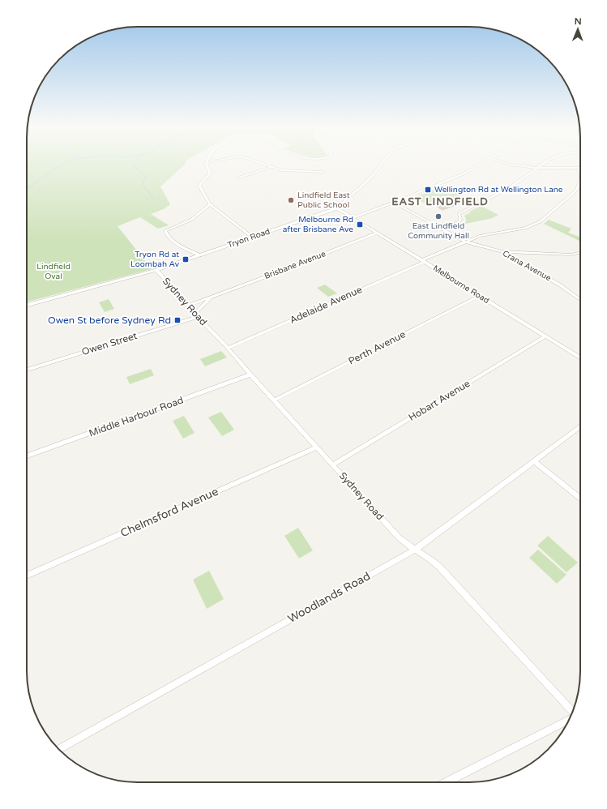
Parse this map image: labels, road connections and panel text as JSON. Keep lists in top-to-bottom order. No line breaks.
{"streets":{"street":["Tryon Road","Brisbane Avenue","Crana Avenue","Melbourne Road","Sydney Road","Adelaide Avenue","Owen Street","Perth Avenue","Hobart Avenue","Middle Harbour Road","Chelmsford Avenue","Woodlands Road"]},"crossings":[["Tryon Road","Melbourne Road"],["Tryon Road","Sydney Road"],["Brisbane Avenue","Melbourne Road"],["Brisbane Avenue","Sydney Road"],["Brisbane Avenue","Owen Street"],["Crana Avenue","Adelaide Avenue"],["Melbourne Road","Adelaide Avenue"],["Melbourne Road","Perth Avenue"],["Melbourne Road","Hobart Avenue"],["Sydney Road","Adelaide Avenue"],["Sydney Road","Owen Street"],["Sydney Road","Perth Avenue"],["Sydney Road","Hobart Avenue"],["Sydney Road","Middle Harbour Road"],["Sydney Road","Chelmsford Avenue"],["Sydney Road","Woodlands Road"]],"districts":["EAST LINDFIELD"],"parks":["Lindfield Oval"],"places":{"transit":["Wellington Rd at Wellington Lane","Melbourne Rd after Brisbane Ave","Tryon Rd at Loombah Av","Owen St before Sydney Rd"],"other":["Lindfield East Public School","East Lindfield Community Hall"]},"north":"top"}
